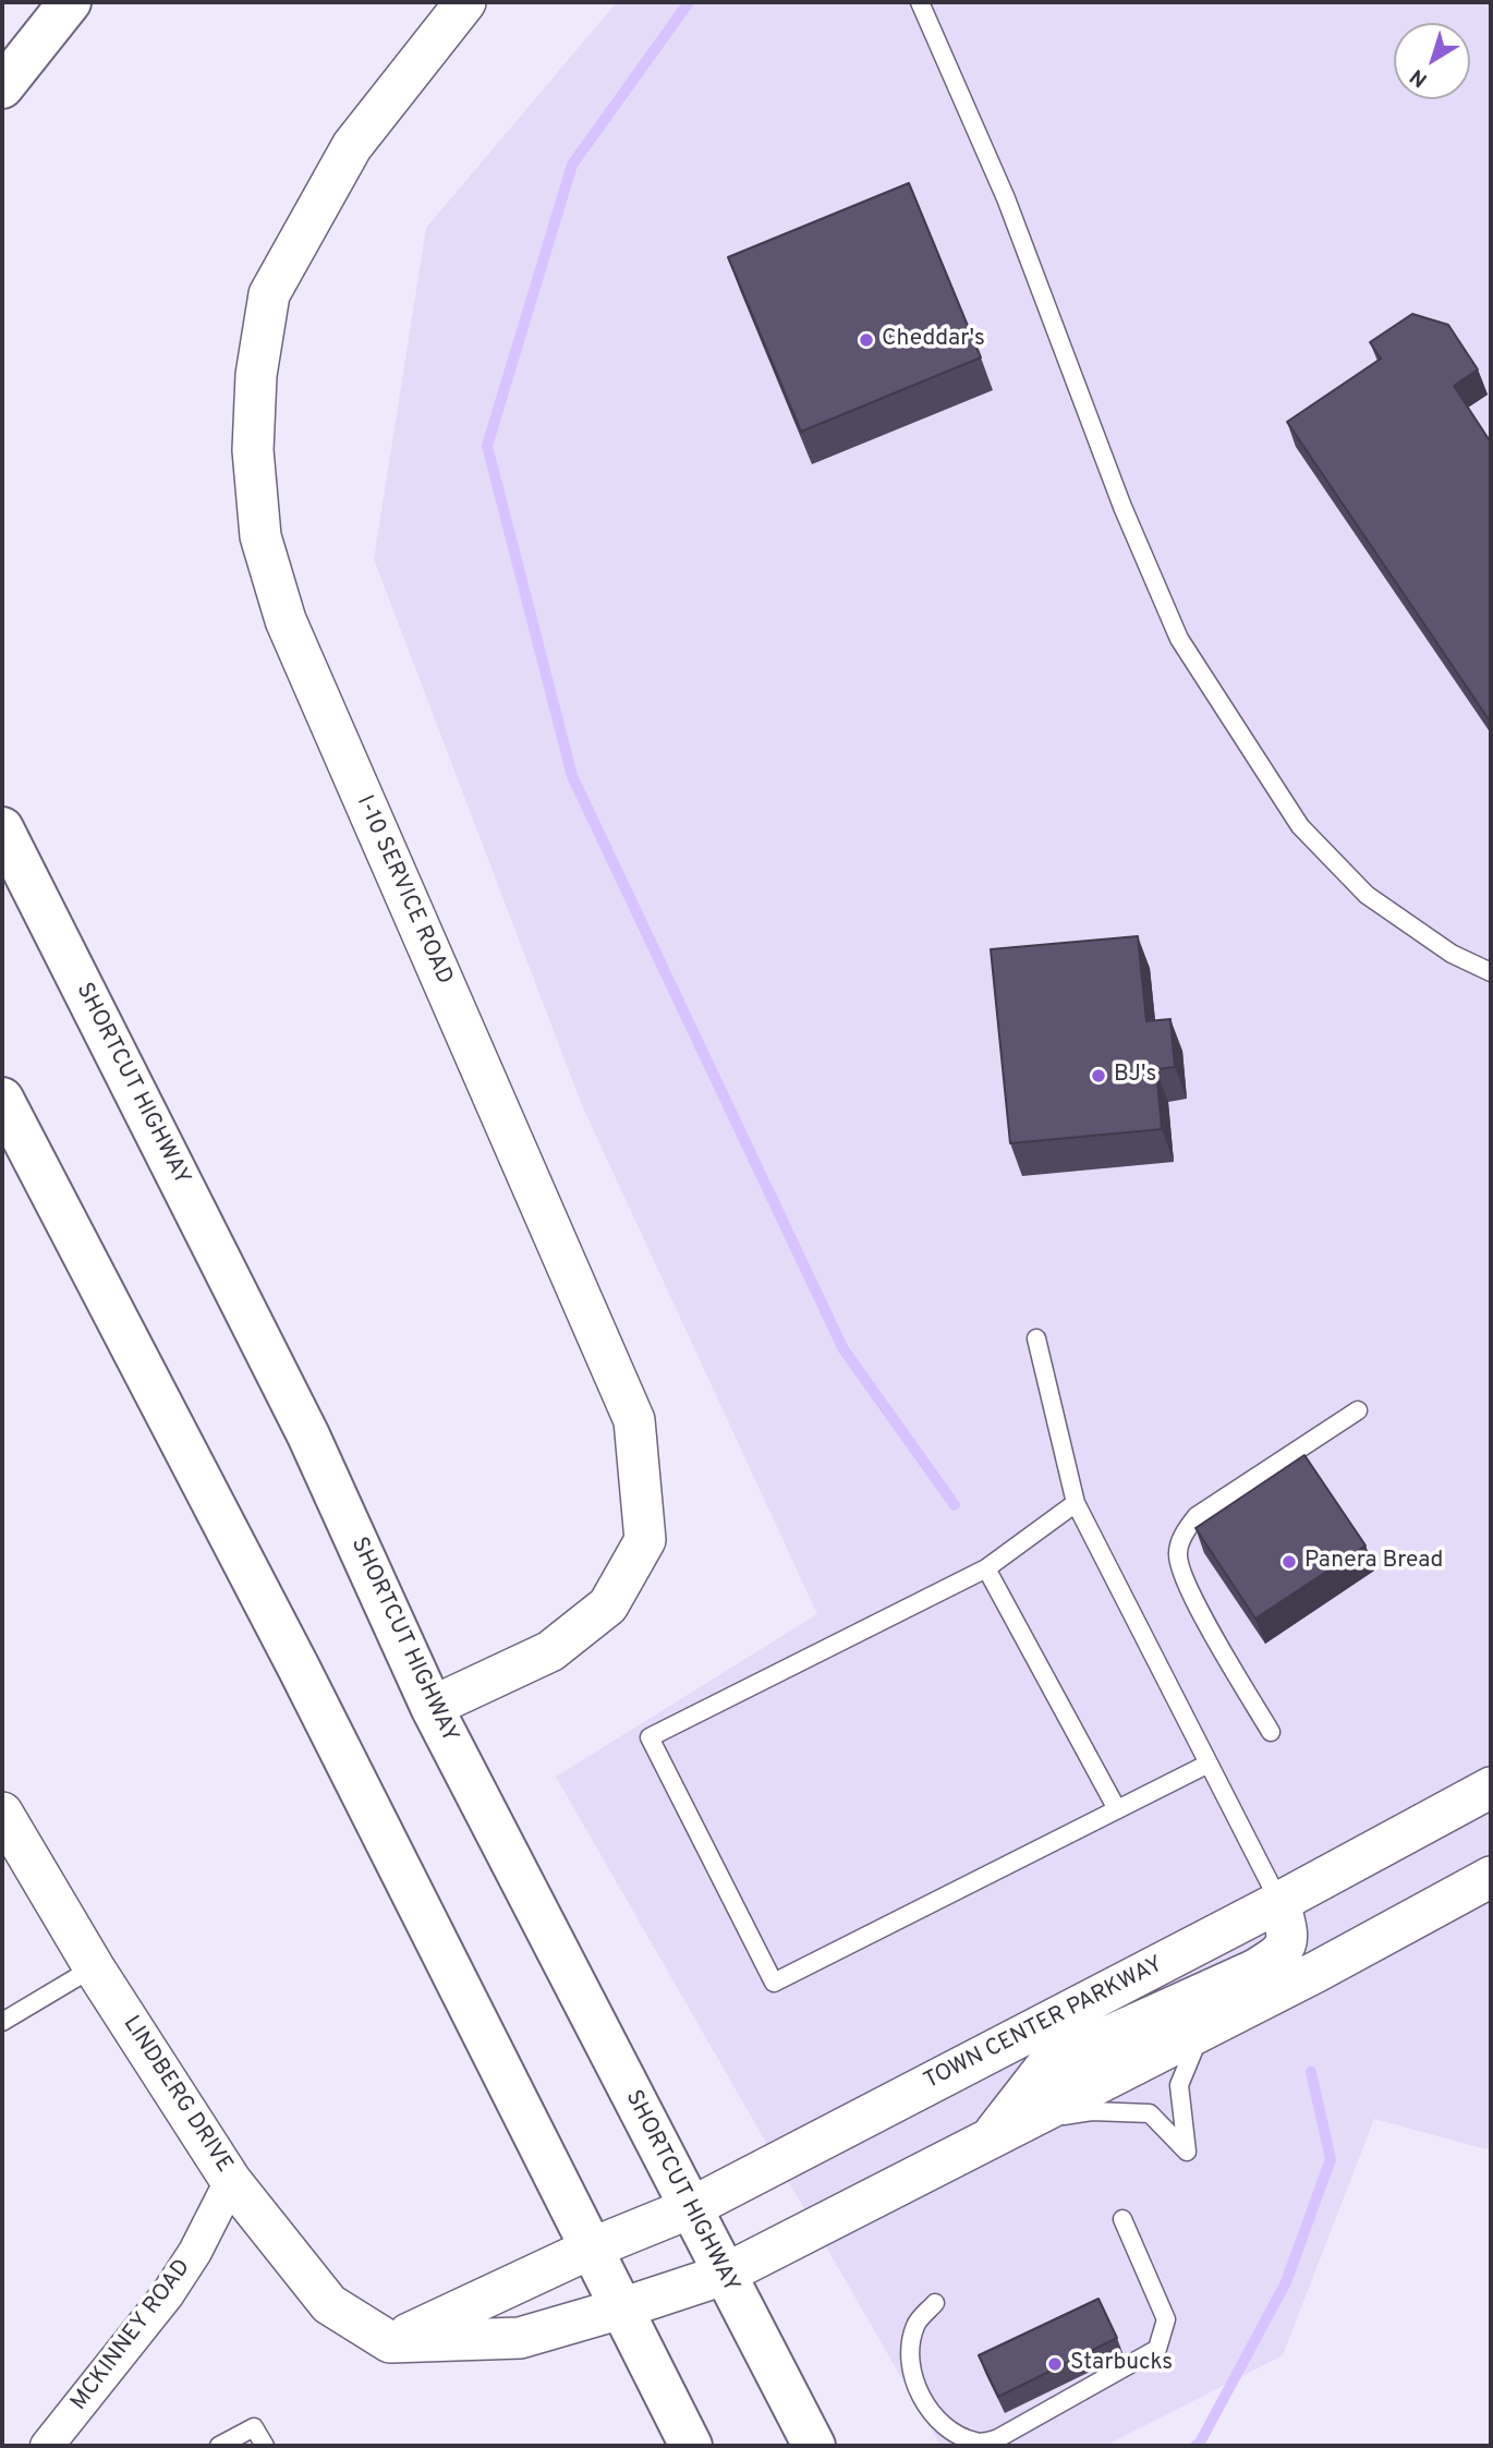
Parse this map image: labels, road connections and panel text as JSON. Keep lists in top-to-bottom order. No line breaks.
{"streets":{"main road":["SHORTCUT HIGHWAY"],"street":["I-10 SERVICE ROAD","TOWN CENTER PARKWAY","LINDBERG DRIVE","MCKINNEY ROAD"]},"crossings":[["I-10 SERVICE ROAD","SHORTCUT HIGHWAY"],["SHORTCUT HIGHWAY","TOWN CENTER PARKWAY"],["LINDBERG DRIVE","MCKINNEY ROAD"]],"places":["Cheddar's","BJ's","Panera Bread","Starbucks"],"north":"bottom left"}
